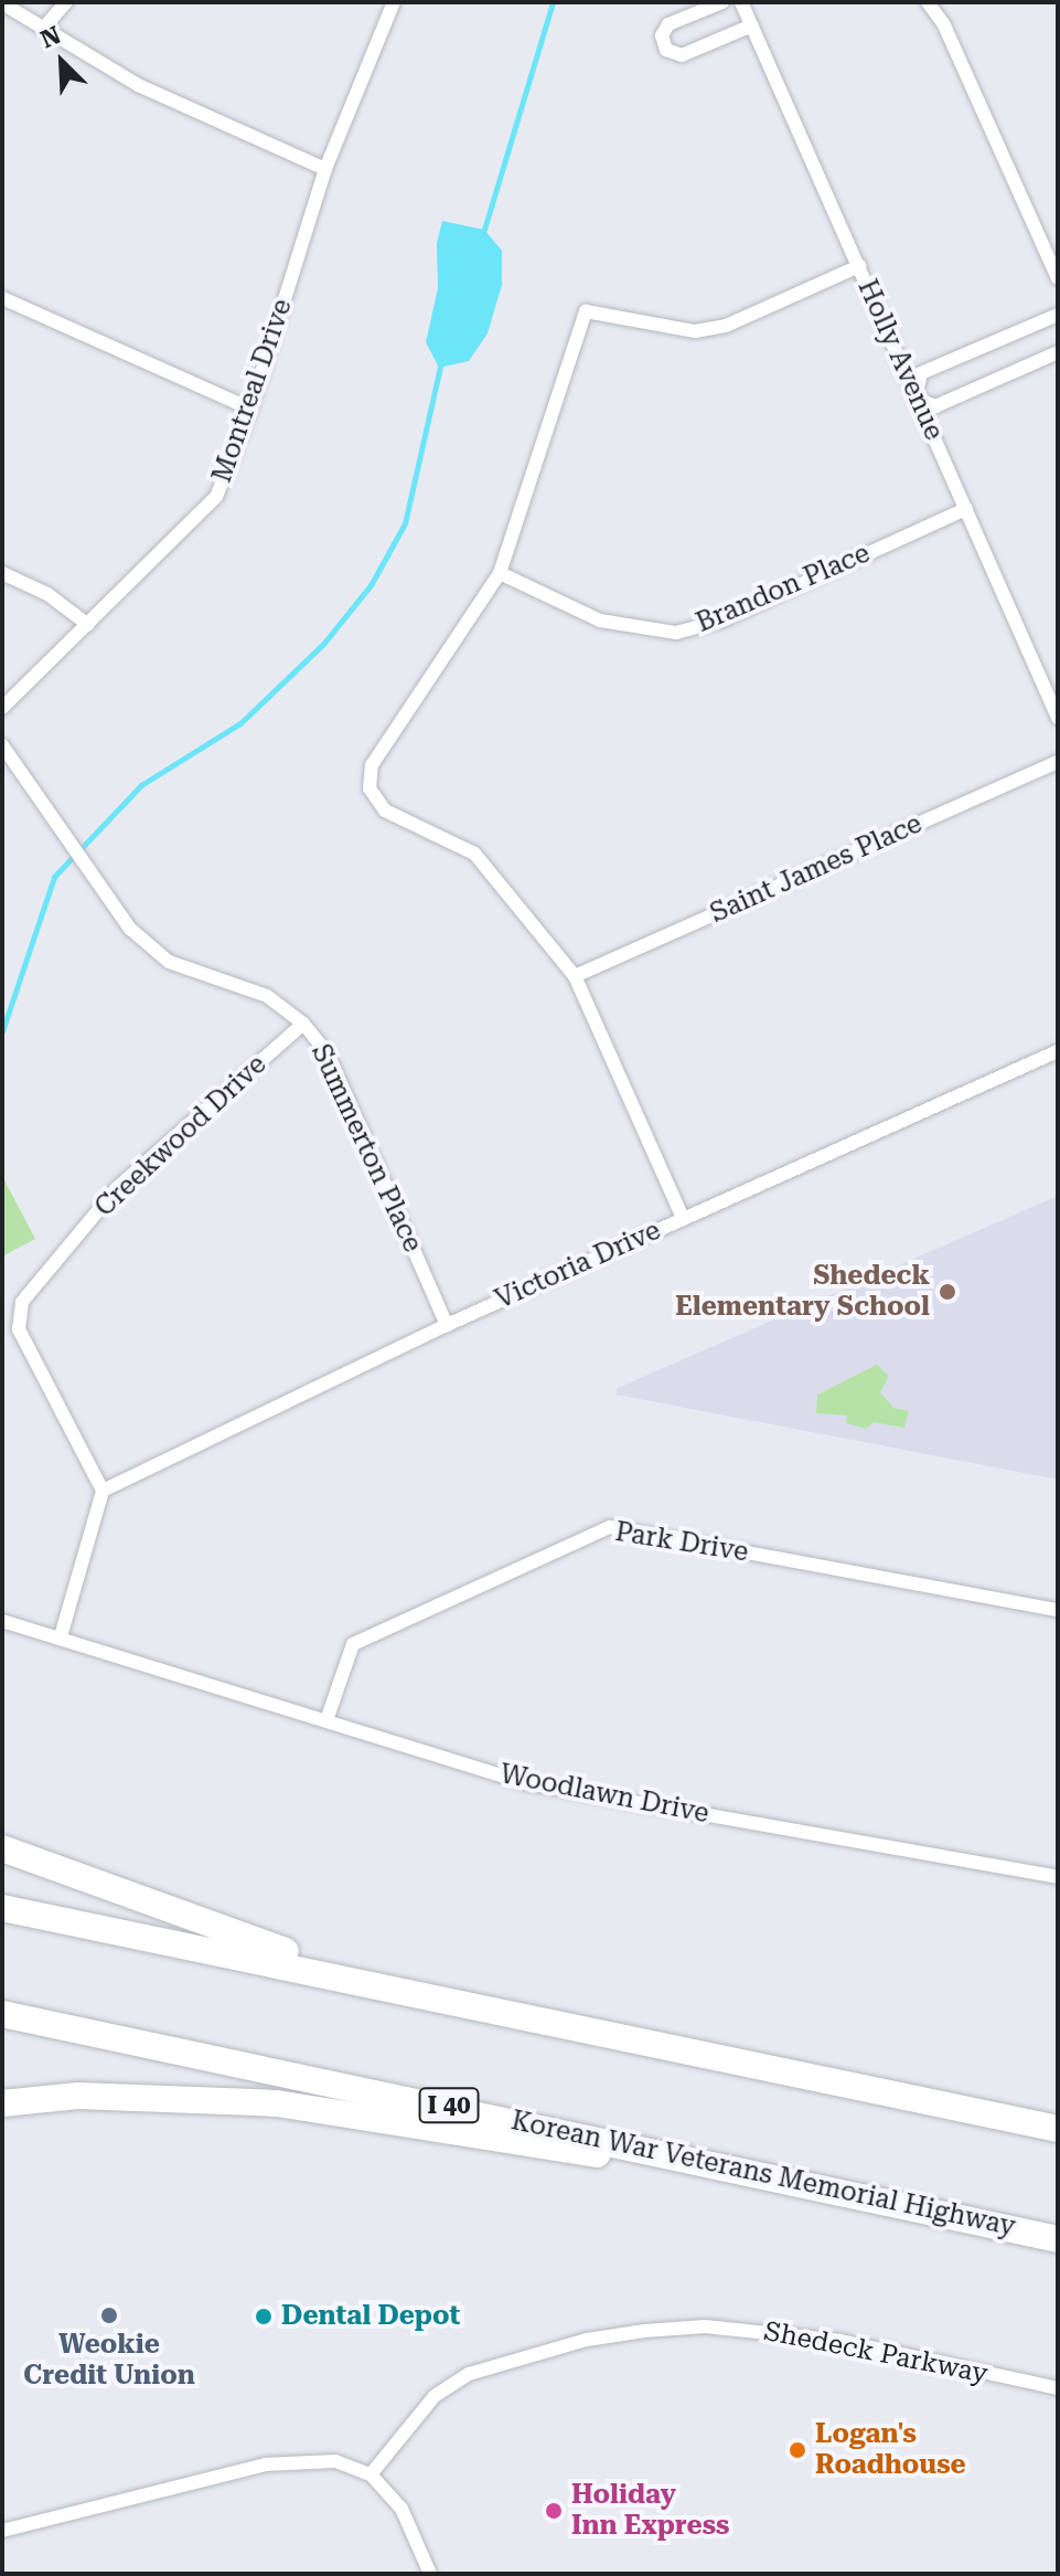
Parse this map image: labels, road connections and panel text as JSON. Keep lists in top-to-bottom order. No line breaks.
{"streets":{"highway":["I 40","Korean War Veterans Memorial Highway"],"street":["Holly Avenue","Montreal Drive","Brandon Place","Saint James Place","Creekwood Drive","Summerton Place","Victoria Drive","Park Drive","Woodlawn Drive","Shedeck Parkway"]},"crossings":[["Holly Avenue","Brandon Place"],["Creekwood Drive","Summerton Place"],["Creekwood Drive","Victoria Drive"],["Summerton Place","Victoria Drive"],["Park Drive","Woodlawn Drive"]],"places":["Shedeck Elementary School","Weokie Credit Union","Dental Depot","Logan's Roadhouse","Holiday Inn Express"],"north":"top left"}
